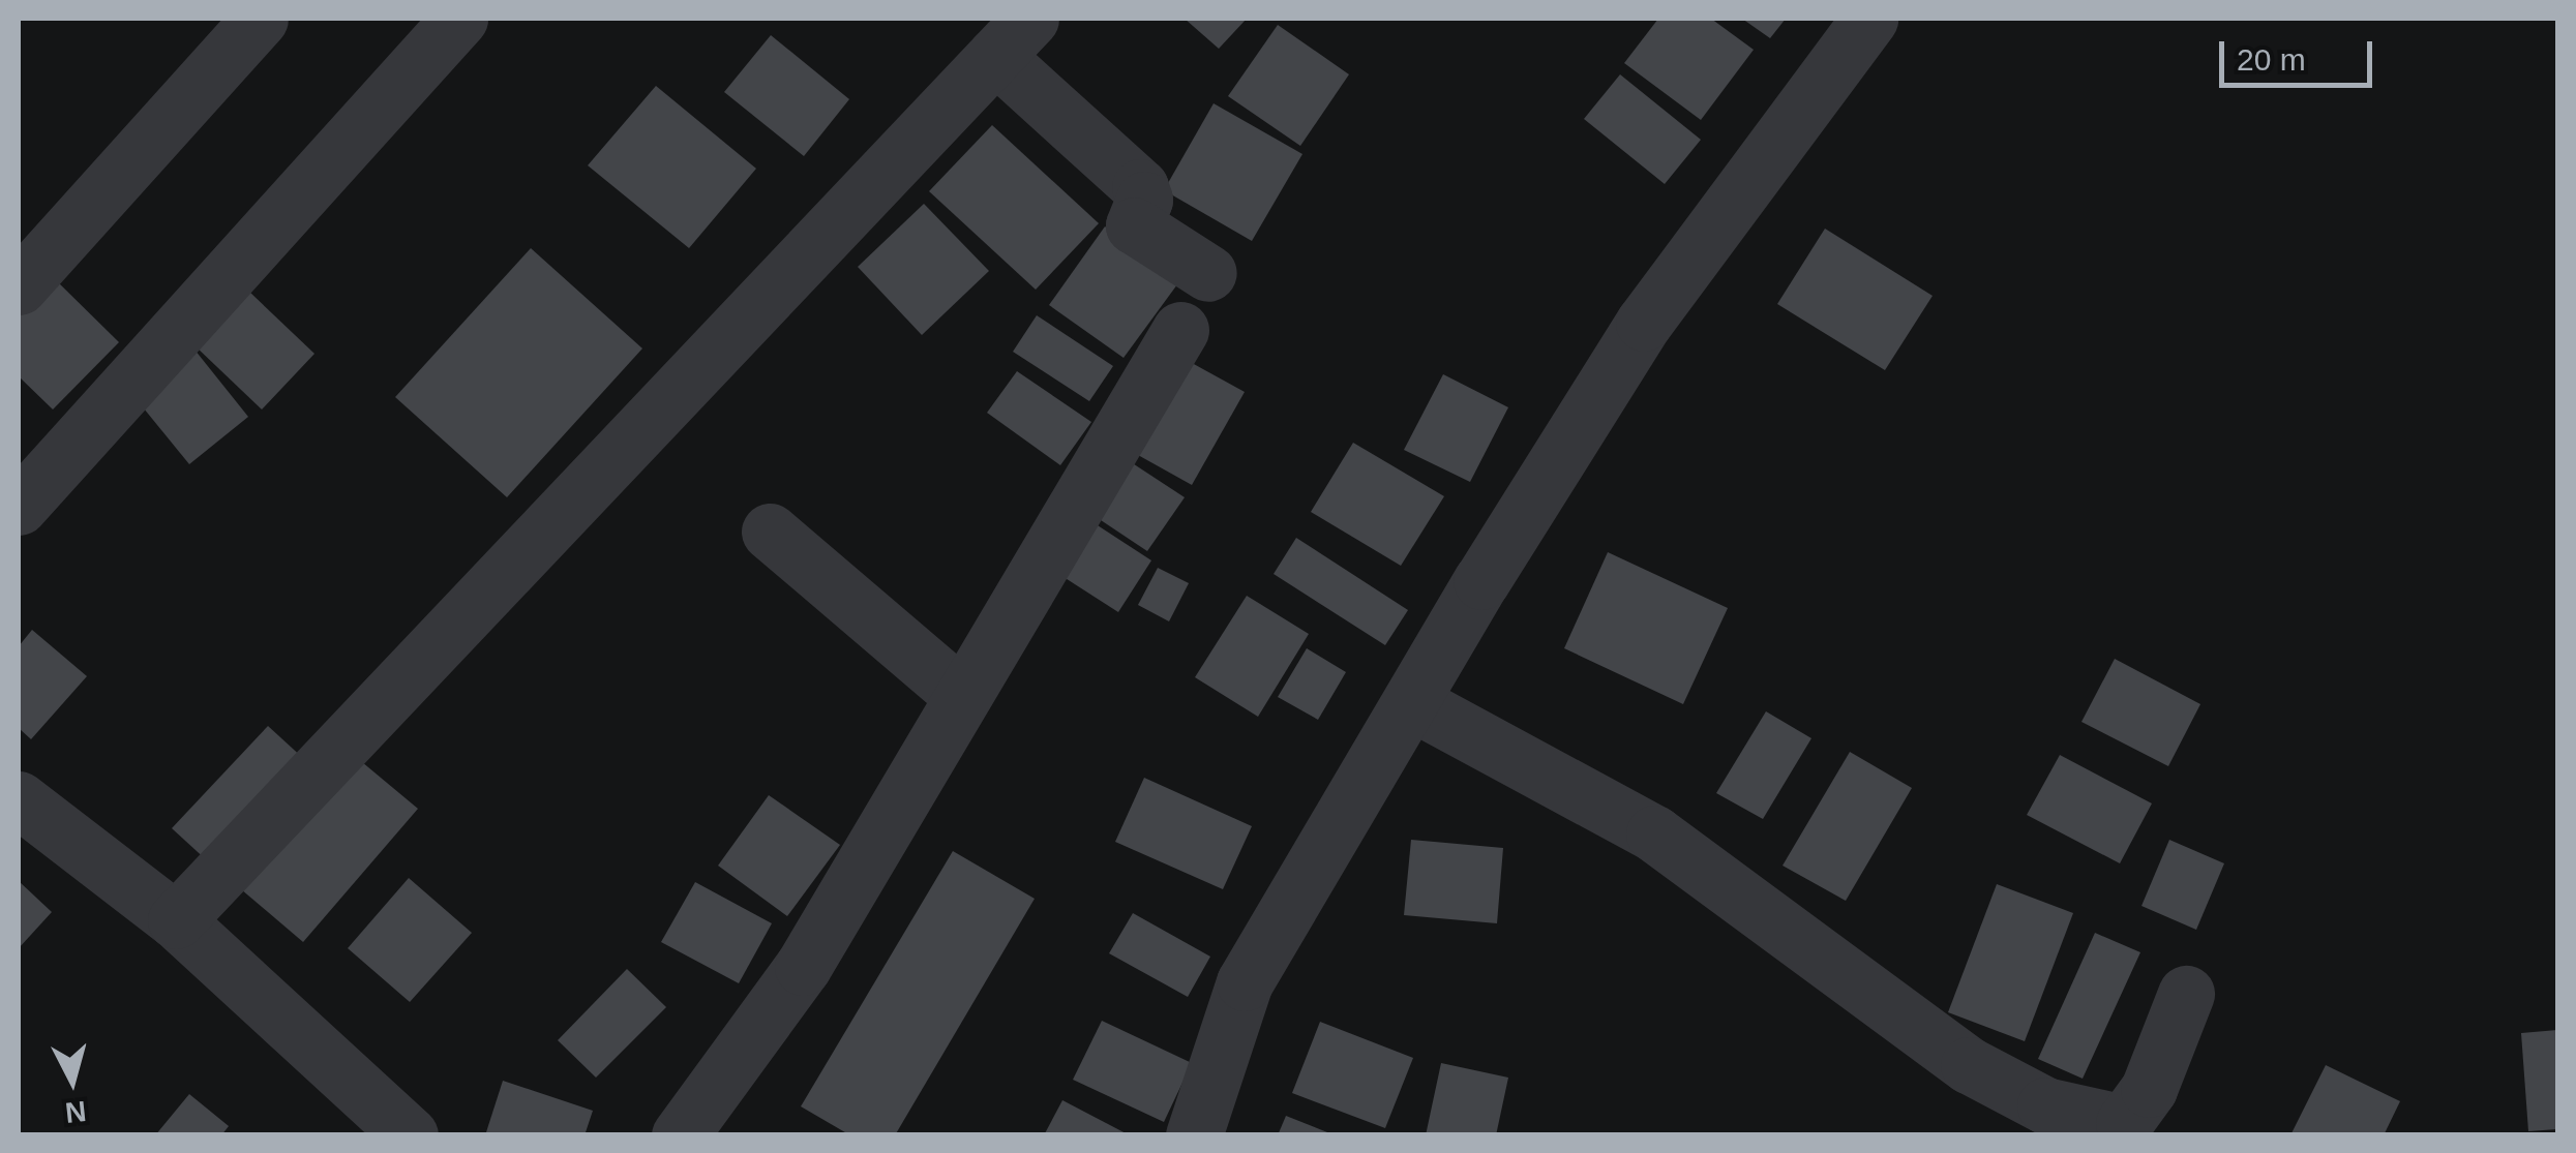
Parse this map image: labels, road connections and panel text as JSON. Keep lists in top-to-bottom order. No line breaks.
{"scale_bar":"20 m","north":"bottom"}
